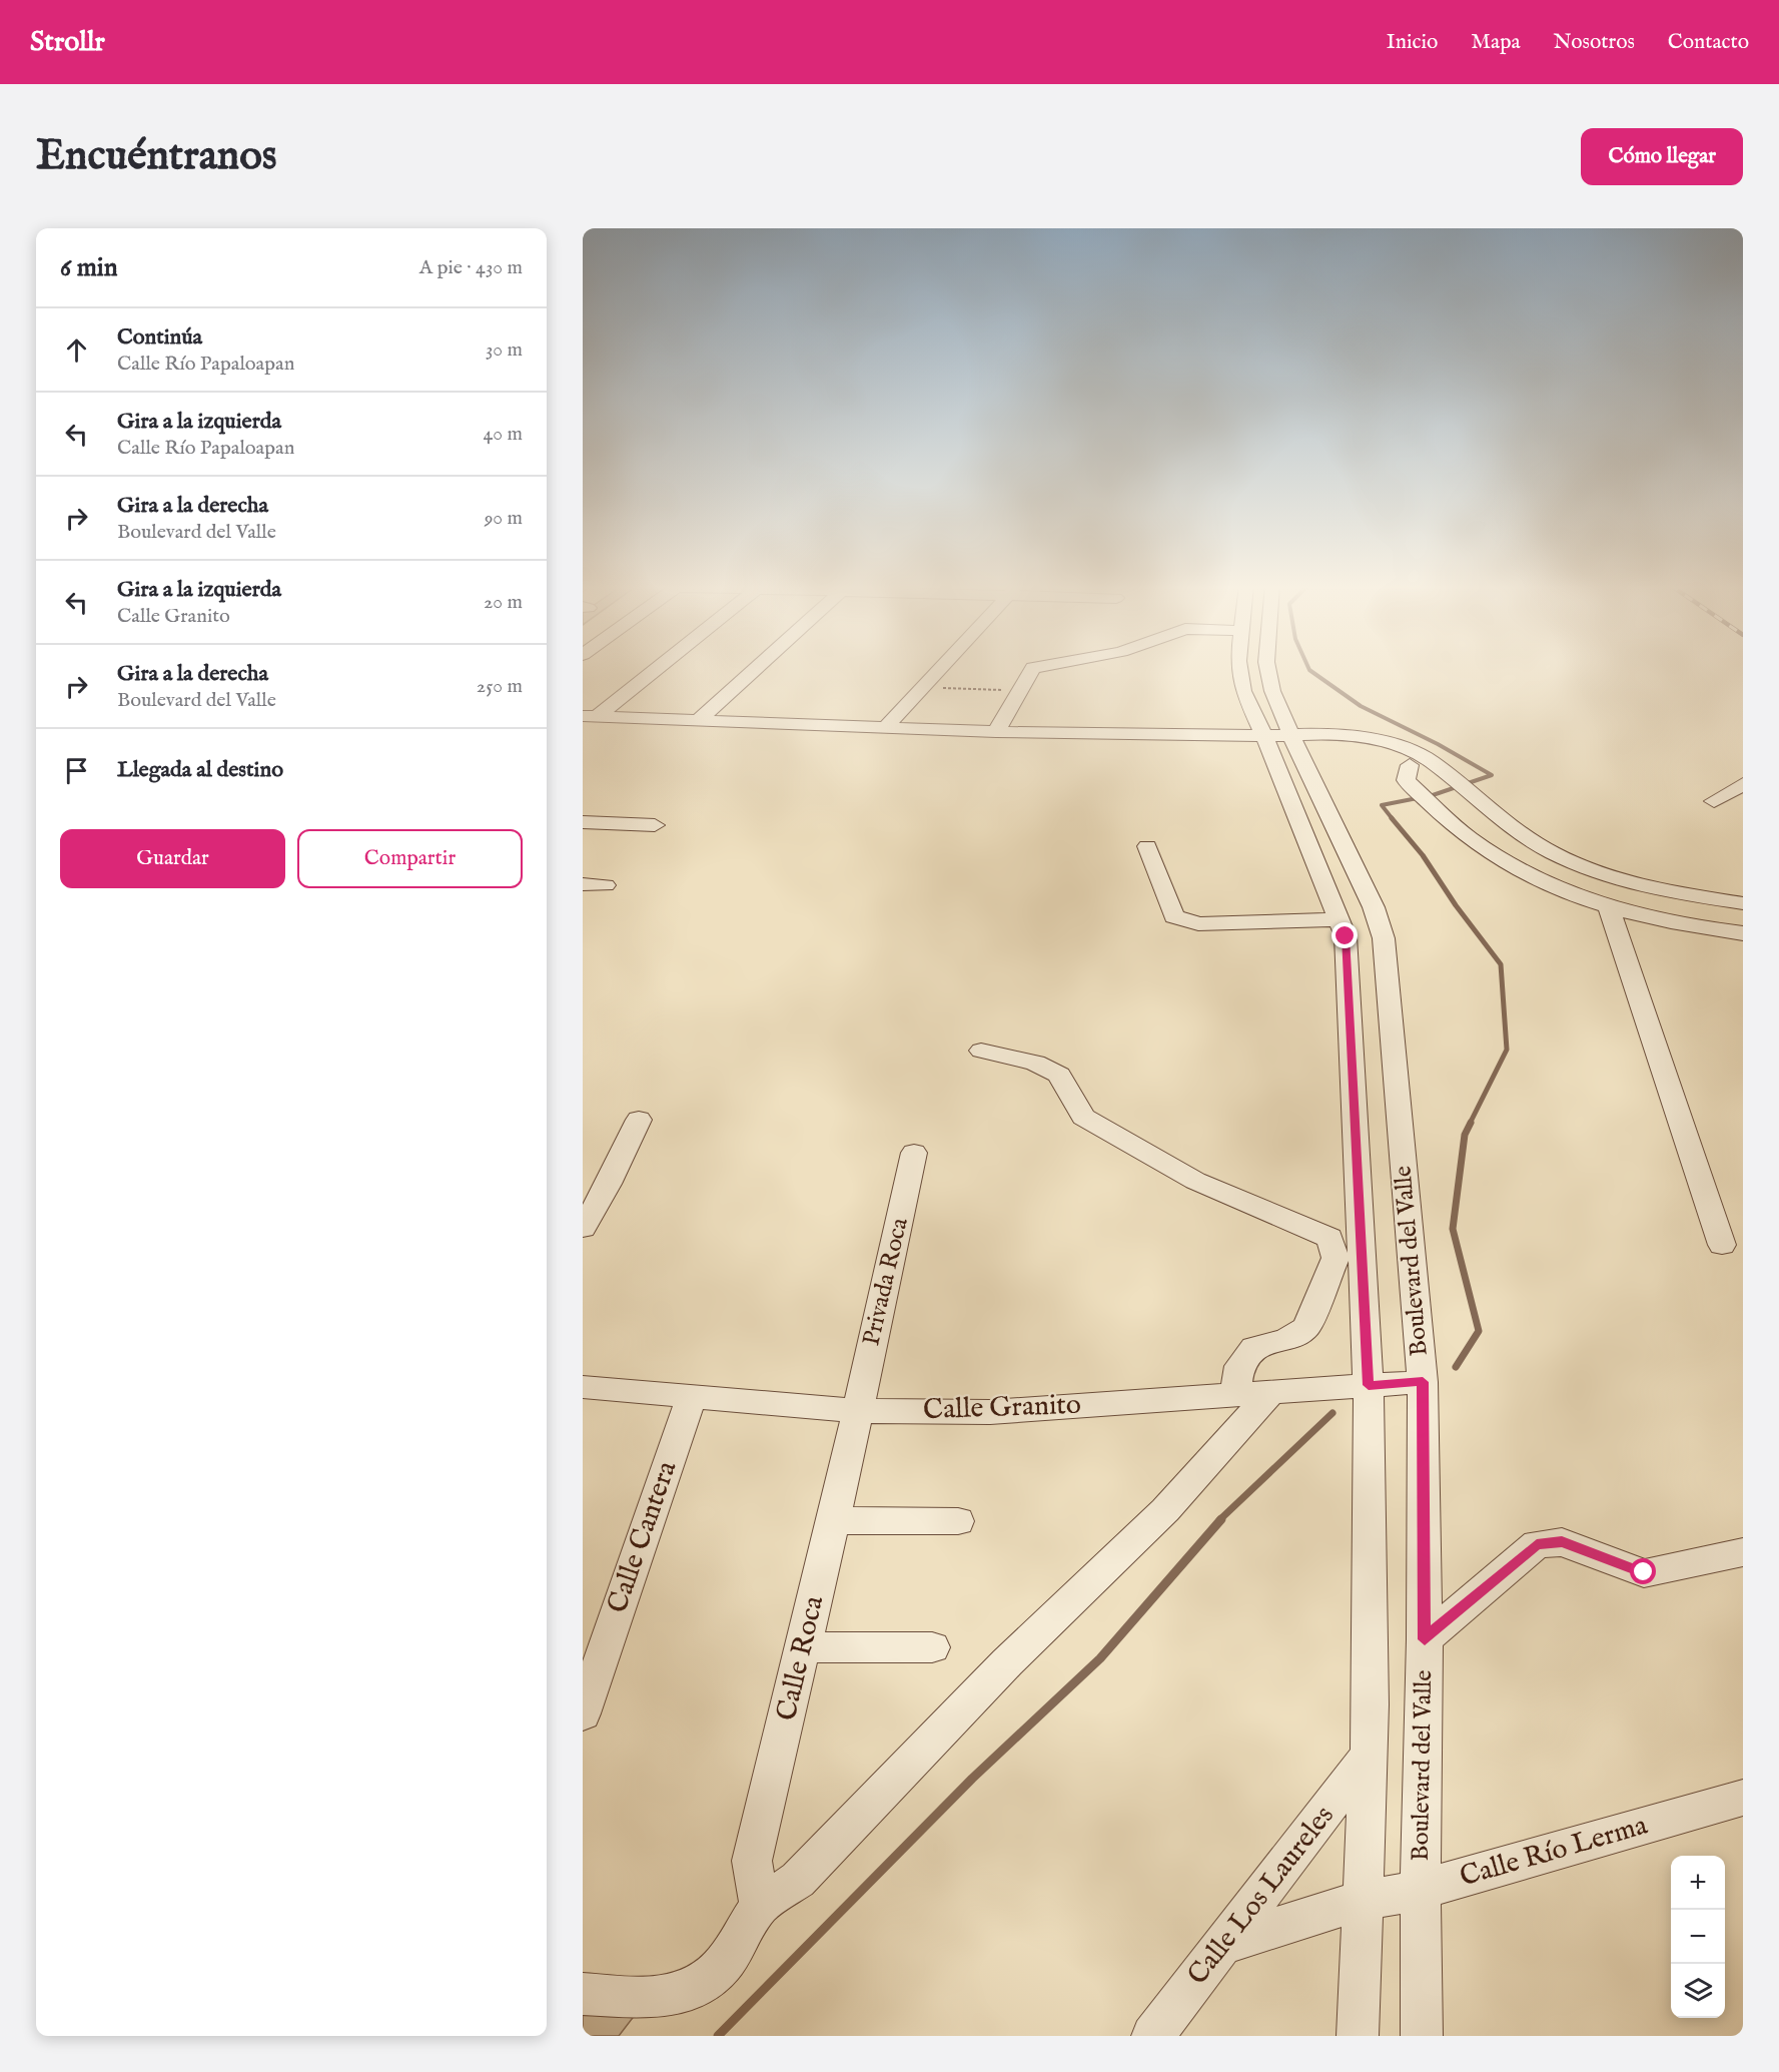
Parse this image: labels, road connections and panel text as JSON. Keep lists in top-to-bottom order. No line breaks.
{"streets":{"street":["Boulevard del Valle","Privada Roca","Calle Granito","Calle Cantera","Calle Roca","Calle Río Lerma","Calle Los Laureles"]},"crossings":[["Boulevard del Valle","Calle Granito"],["Boulevard del Valle","Calle Río Lerma"],["Boulevard del Valle","Calle Los Laureles"],["Privada Roca","Calle Granito"],["Privada Roca","Calle Roca"],["Calle Granito","Calle Cantera"],["Calle Granito","Calle Roca"],["Calle Río Lerma","Calle Los Laureles"]],"page":{"header":"Strollr","nav":["Inicio","Mapa","Nosotros","Contacto"],"buttons":["Cómo llegar",["Guardar","Compartir"]],"title":"Encuéntranos","heading":["6 min","A pie · 430 m"],"list":[["Continúa","Calle Río Papaloapan","30 m"],["Gira a la izquierda","Calle Río Papaloapan","40 m"],["Gira a la derecha","Boulevard del Valle","90 m"],["Gira a la izquierda","Calle Granito","20 m"],["Gira a la derecha","Boulevard del Valle","250 m"],"Llegada al destino"],"map_buttons":["+","−"]}}
